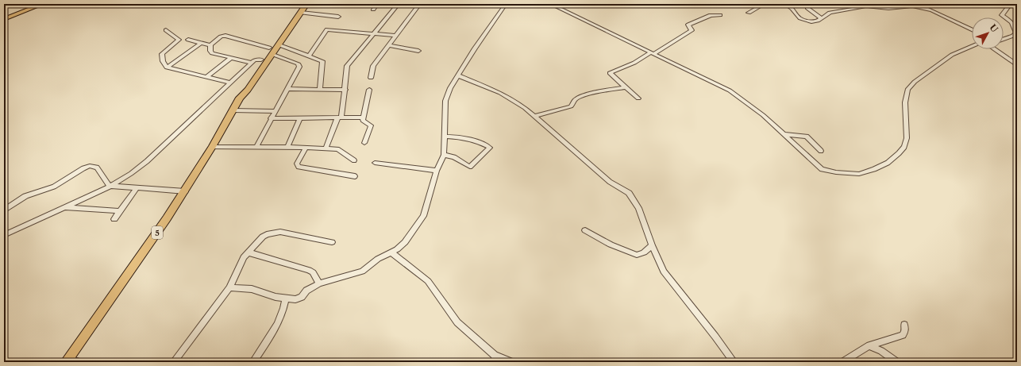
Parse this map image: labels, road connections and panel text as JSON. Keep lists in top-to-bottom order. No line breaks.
{"streets":{"highway":["5"]},"north":"top right"}
